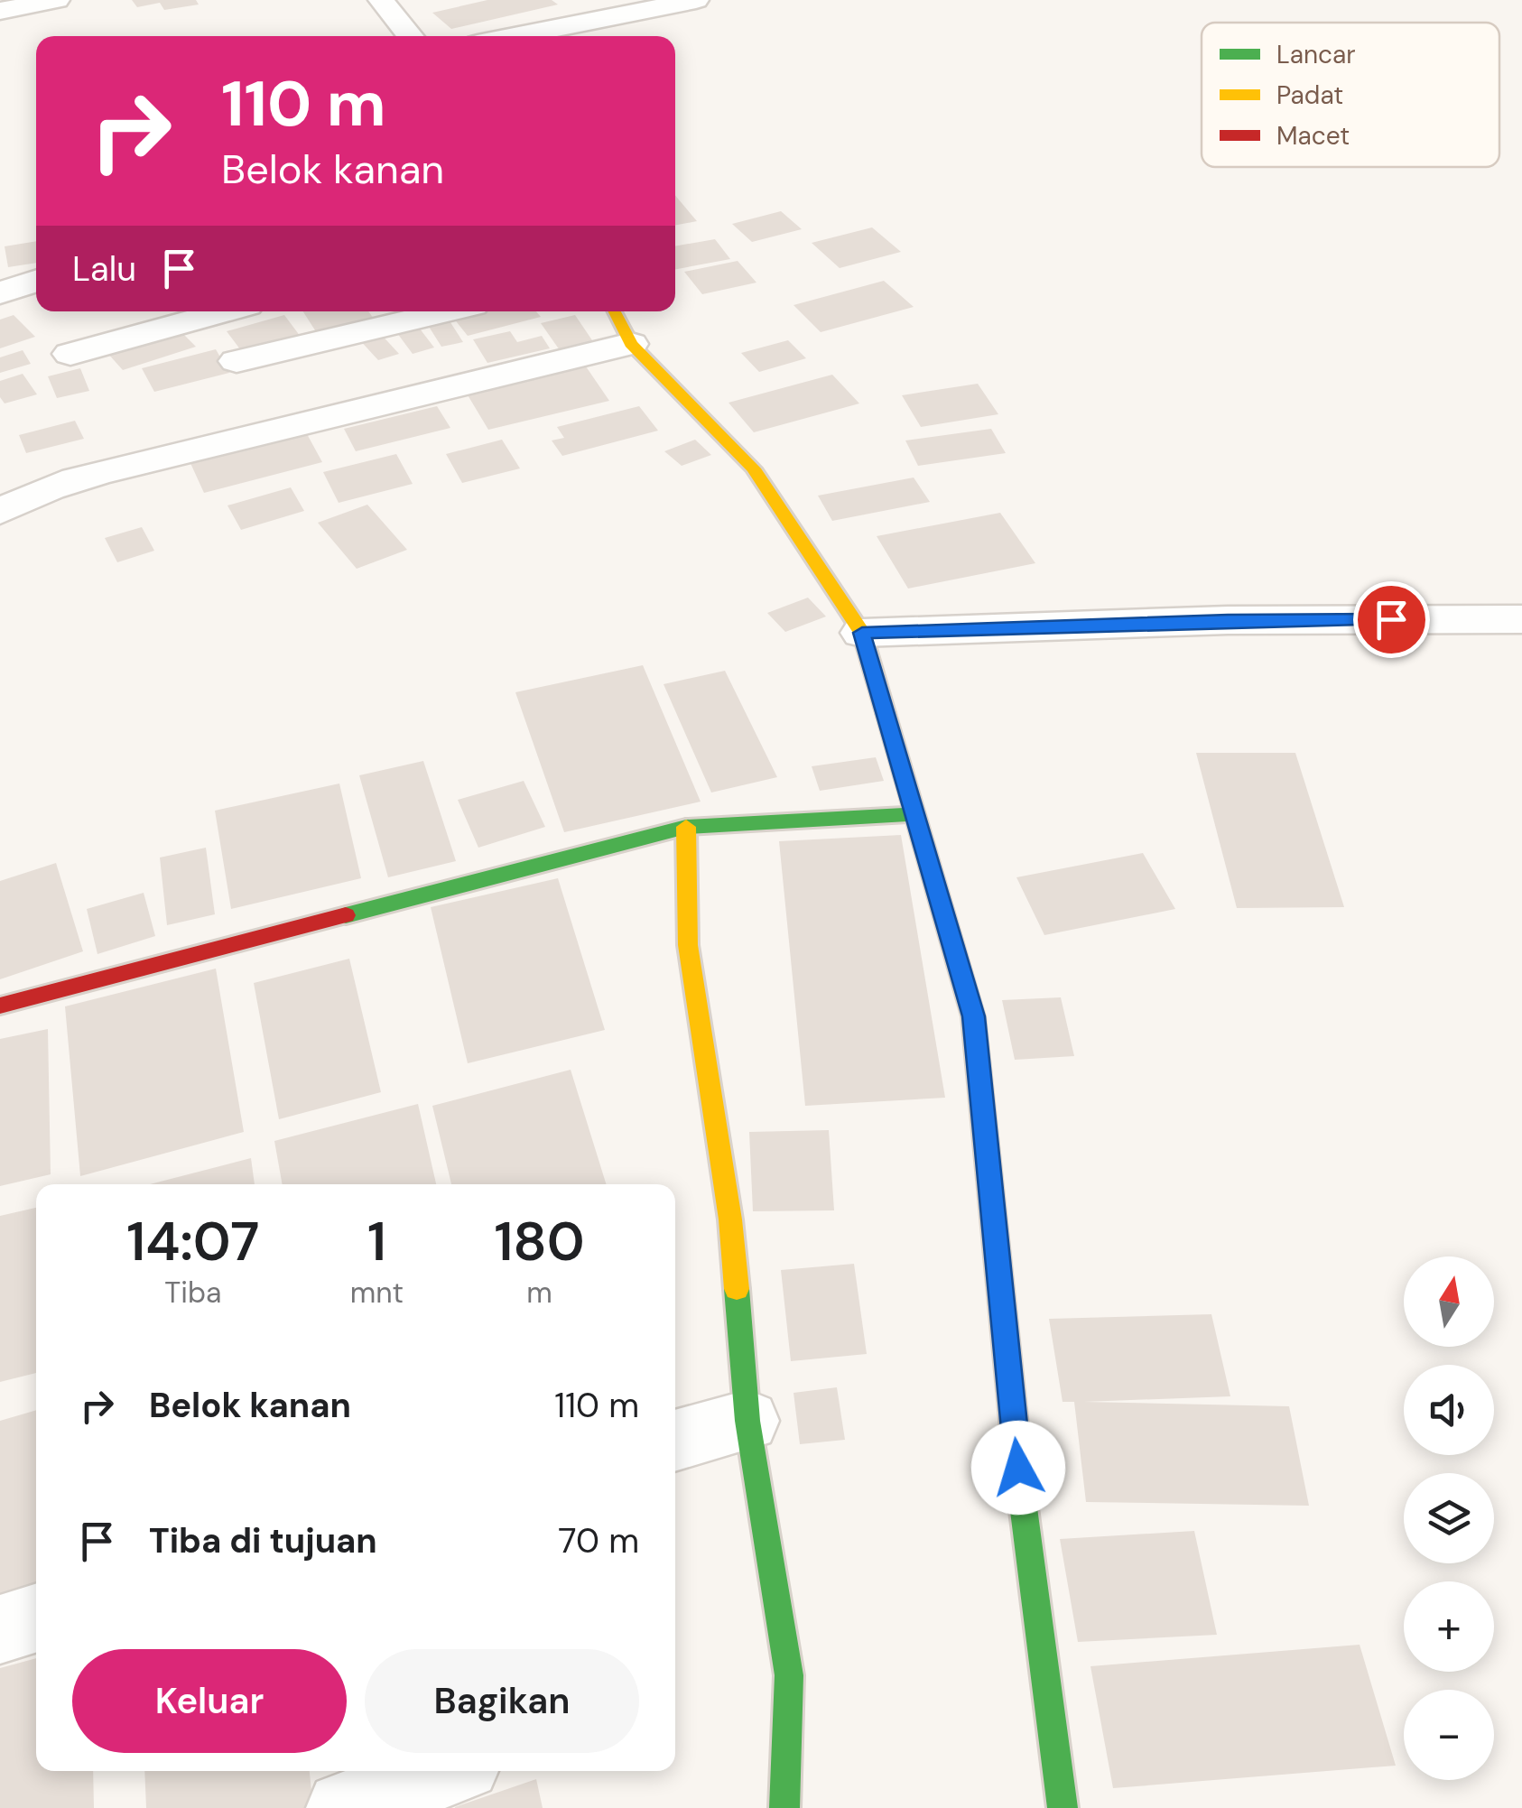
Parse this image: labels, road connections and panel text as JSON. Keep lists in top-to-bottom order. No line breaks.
{"legend":["Lancar","Padat","Macet"],"north":"top","page":{"turn":["110 m","Belok kanan"],"then":"Lalu","eta":["14:07","Tiba","1","mnt","180","m"],"map_buttons":["+","−"],"list":[{"name":"Belok kanan","value":"110 m"},{"name":"Tiba di tujuan","value":"70 m"}],"buttons":["Keluar","Bagikan"]}}
